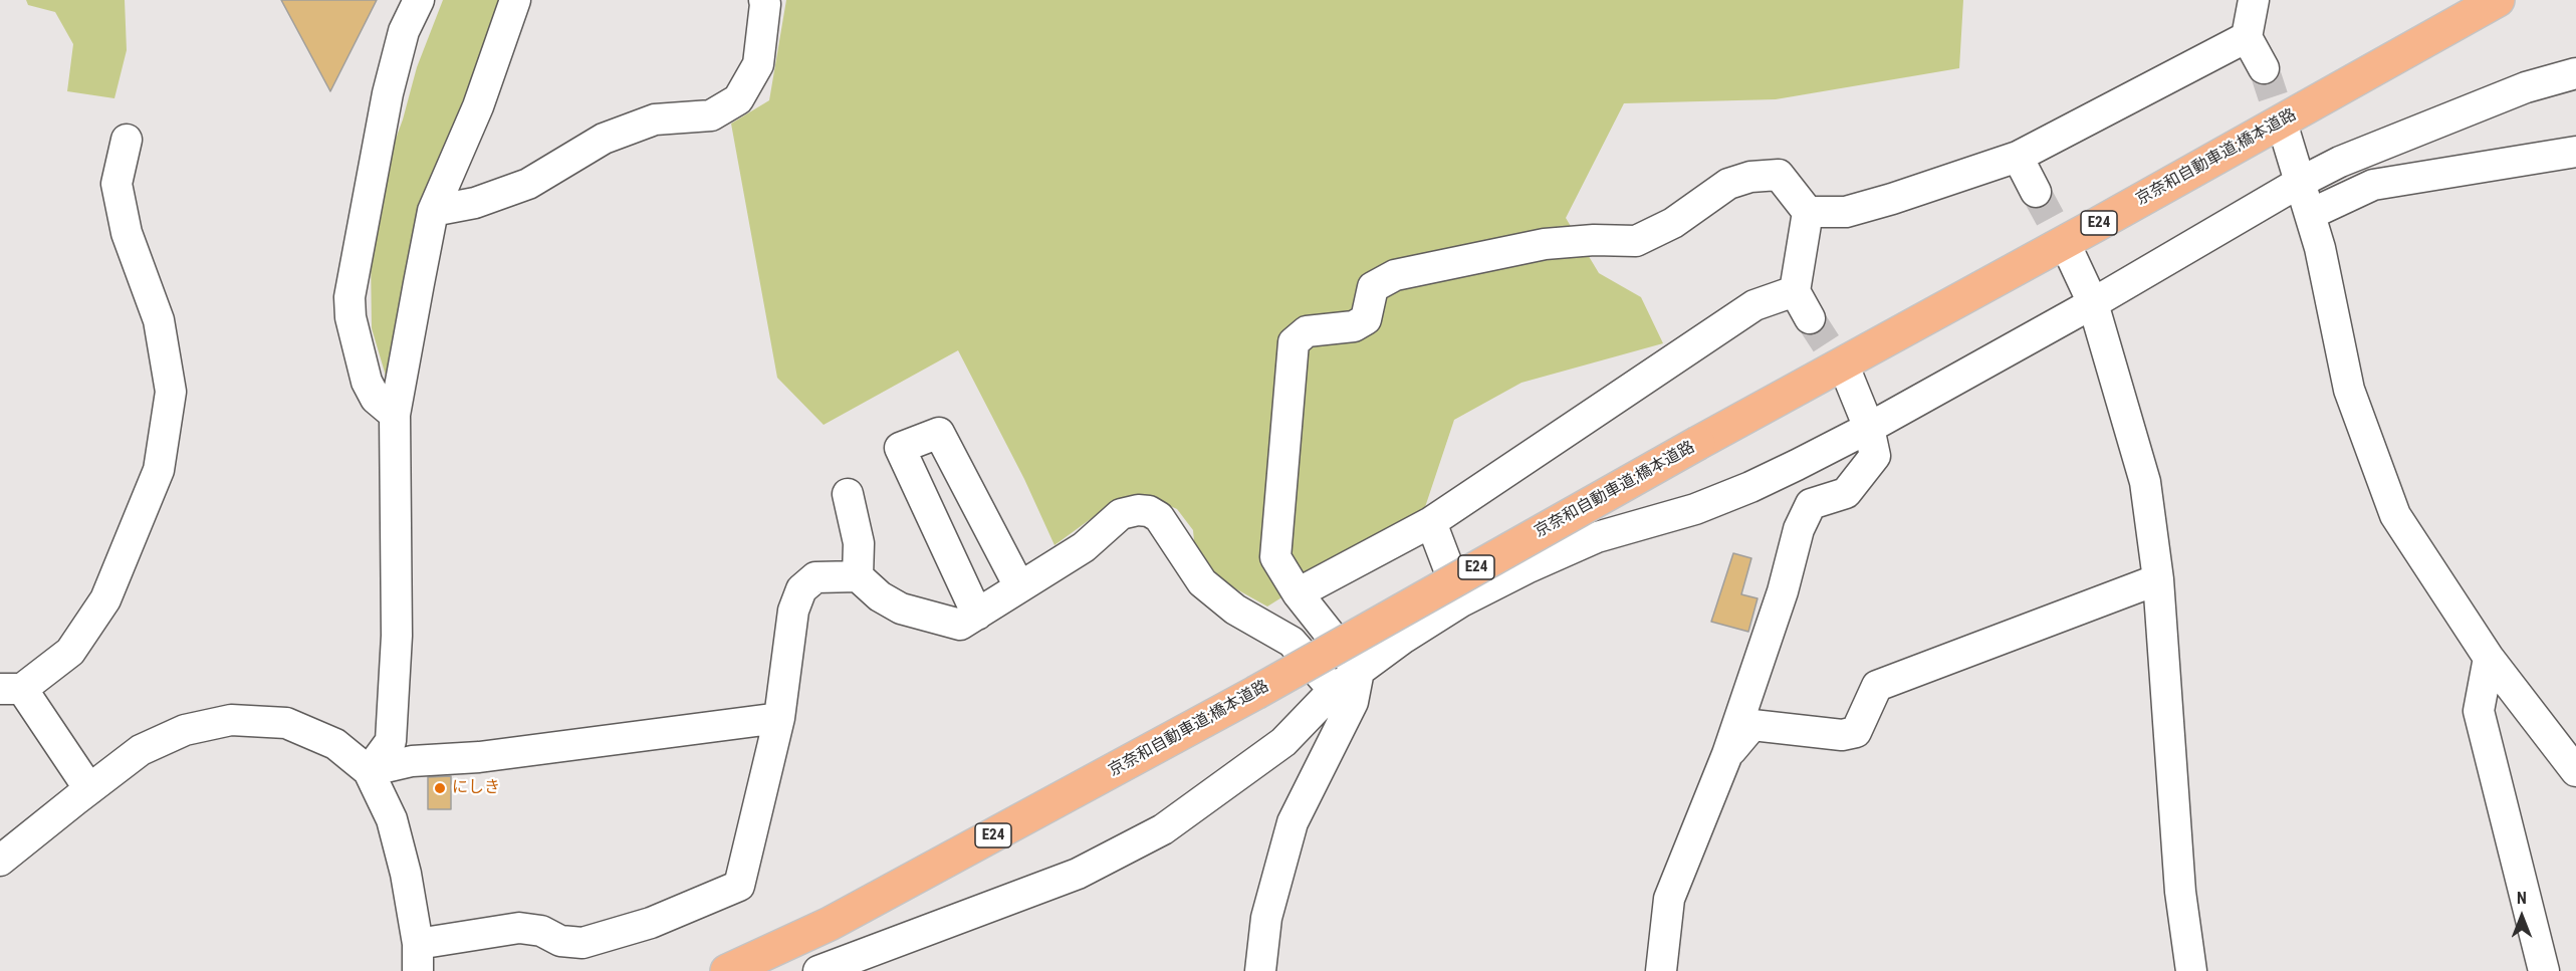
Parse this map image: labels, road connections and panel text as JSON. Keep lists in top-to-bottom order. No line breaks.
{"streets":{"highway":["京奈和自動車道;橋本道路","E24"]},"places":["にしき"],"north":"top"}
